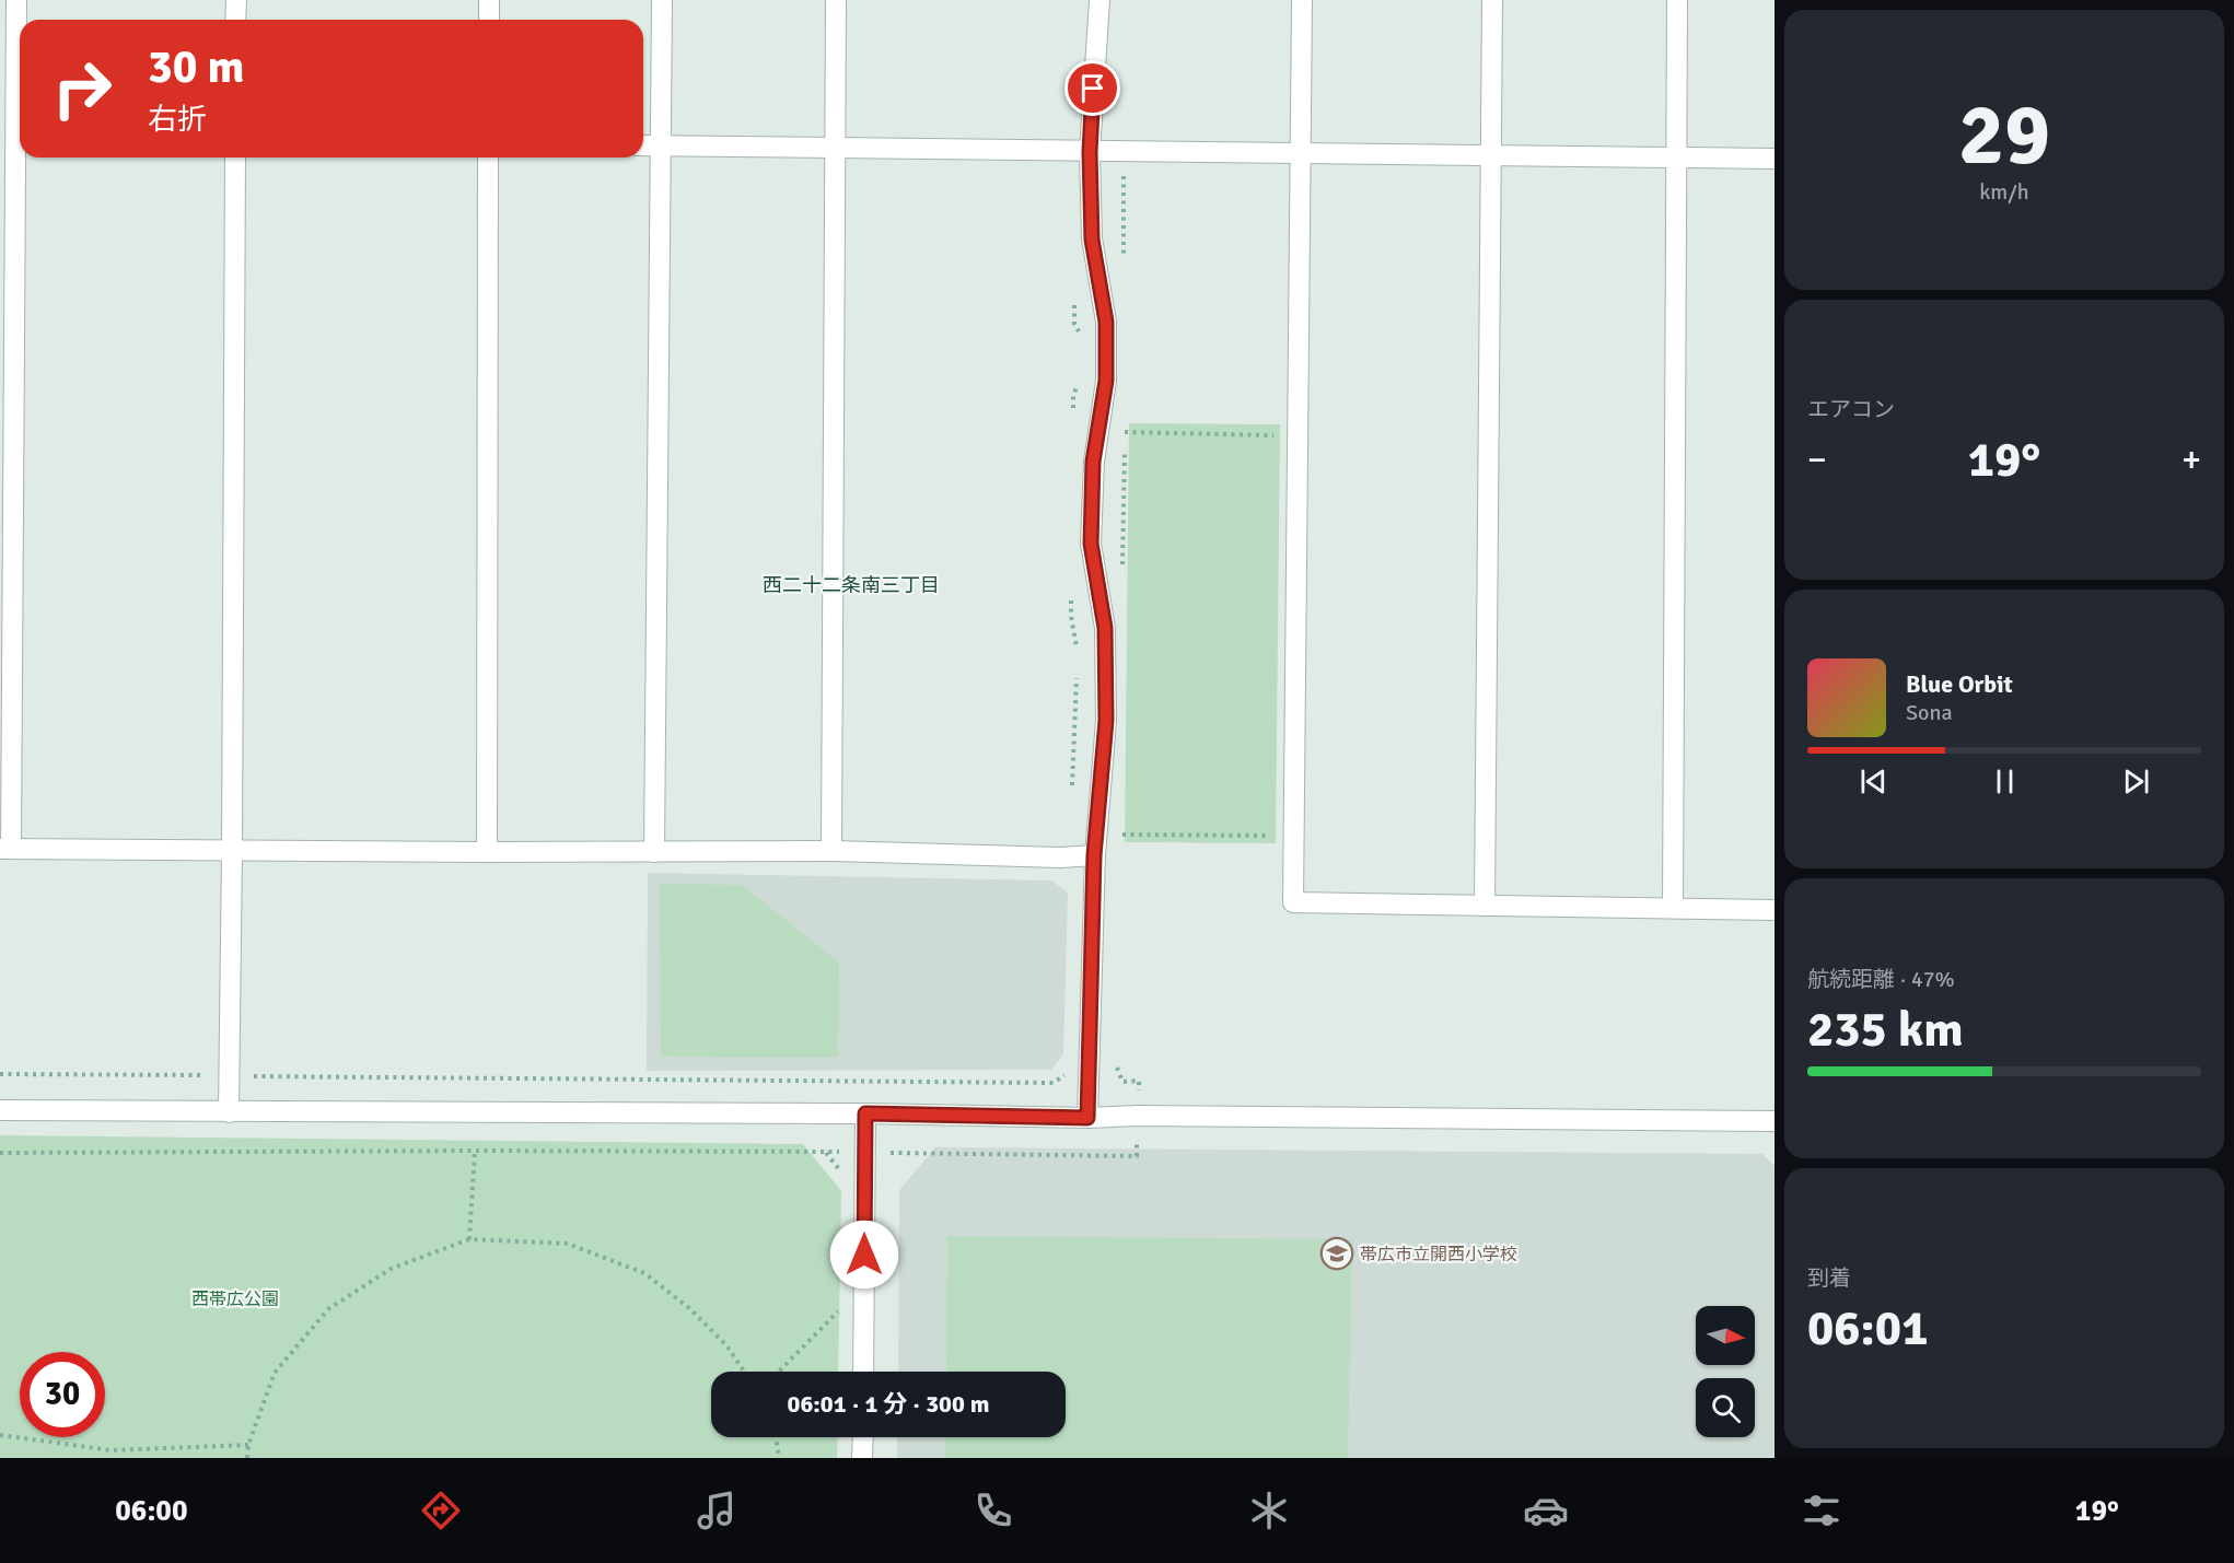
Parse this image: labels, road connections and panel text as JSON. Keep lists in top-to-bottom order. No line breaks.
{"districts":["西二十二条南三丁目"],"parks":["西帯広公園"],"places":{"school or university":["帯広市立開西小学校"]},"north":"right","page":{"tile":[["29","km/h"],"エアコン",["航続距離 · 47%","235 km"],["到着","06:01"]],"turn":["30 m","右折"],"heat":["−","19°","+"],"song":["Blue Orbit","Sona"],"limit":"30","trip":"06:01 · 1 分 · 300 m","tabs":["06:00","19°"]}}
